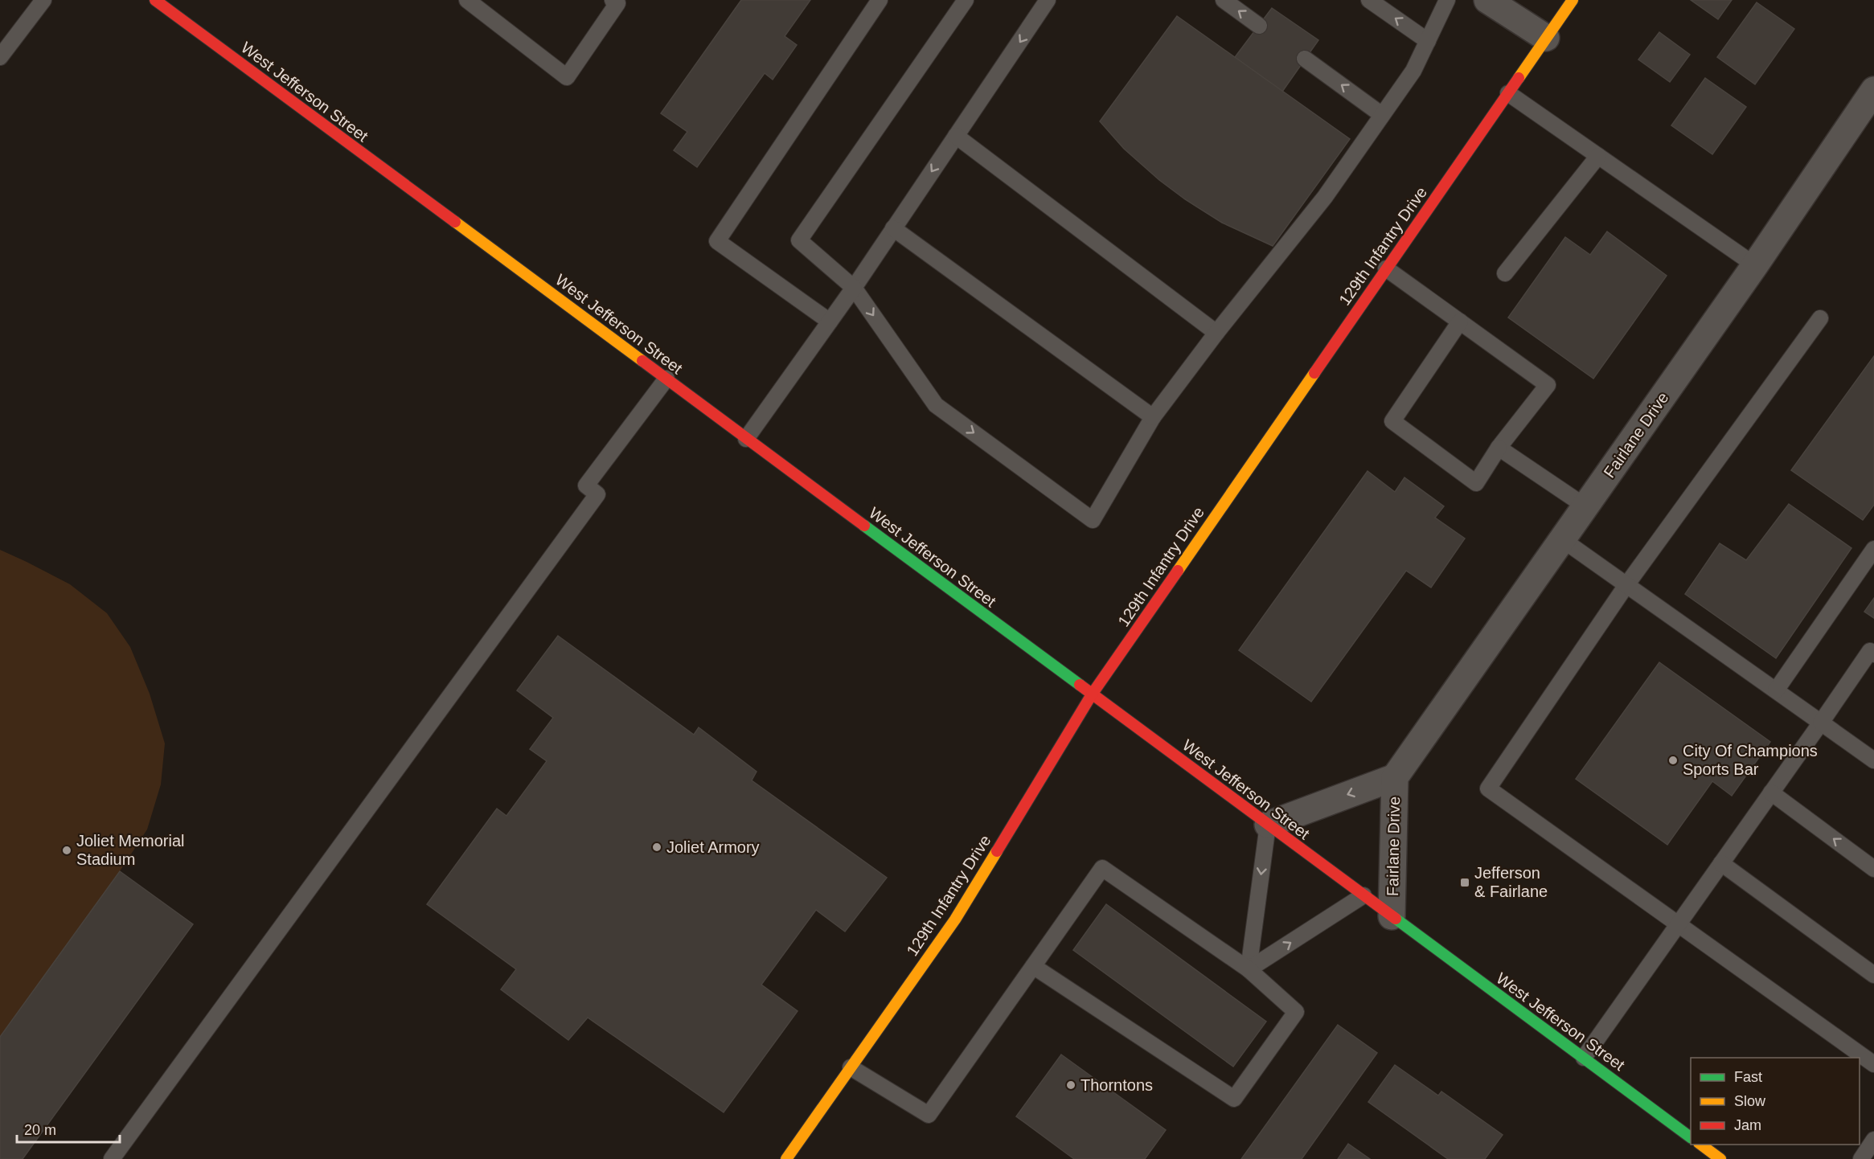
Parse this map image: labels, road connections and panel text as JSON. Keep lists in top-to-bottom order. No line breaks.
{"streets":{"main road":["West Jefferson Street","129th Infantry Drive"],"street":["Fairlane Drive"]},"crossings":[["West Jefferson Street","129th Infantry Drive"],["West Jefferson Street","Fairlane Drive"]],"places":{"other":["City Of Champions Sports Bar","Joliet Armory","Joliet Memorial Stadium","Thorntons"],"transit":["Jefferson & Fairlane"]},"legend":["Fast","Slow","Jam"],"scale_bar":"20 m"}
